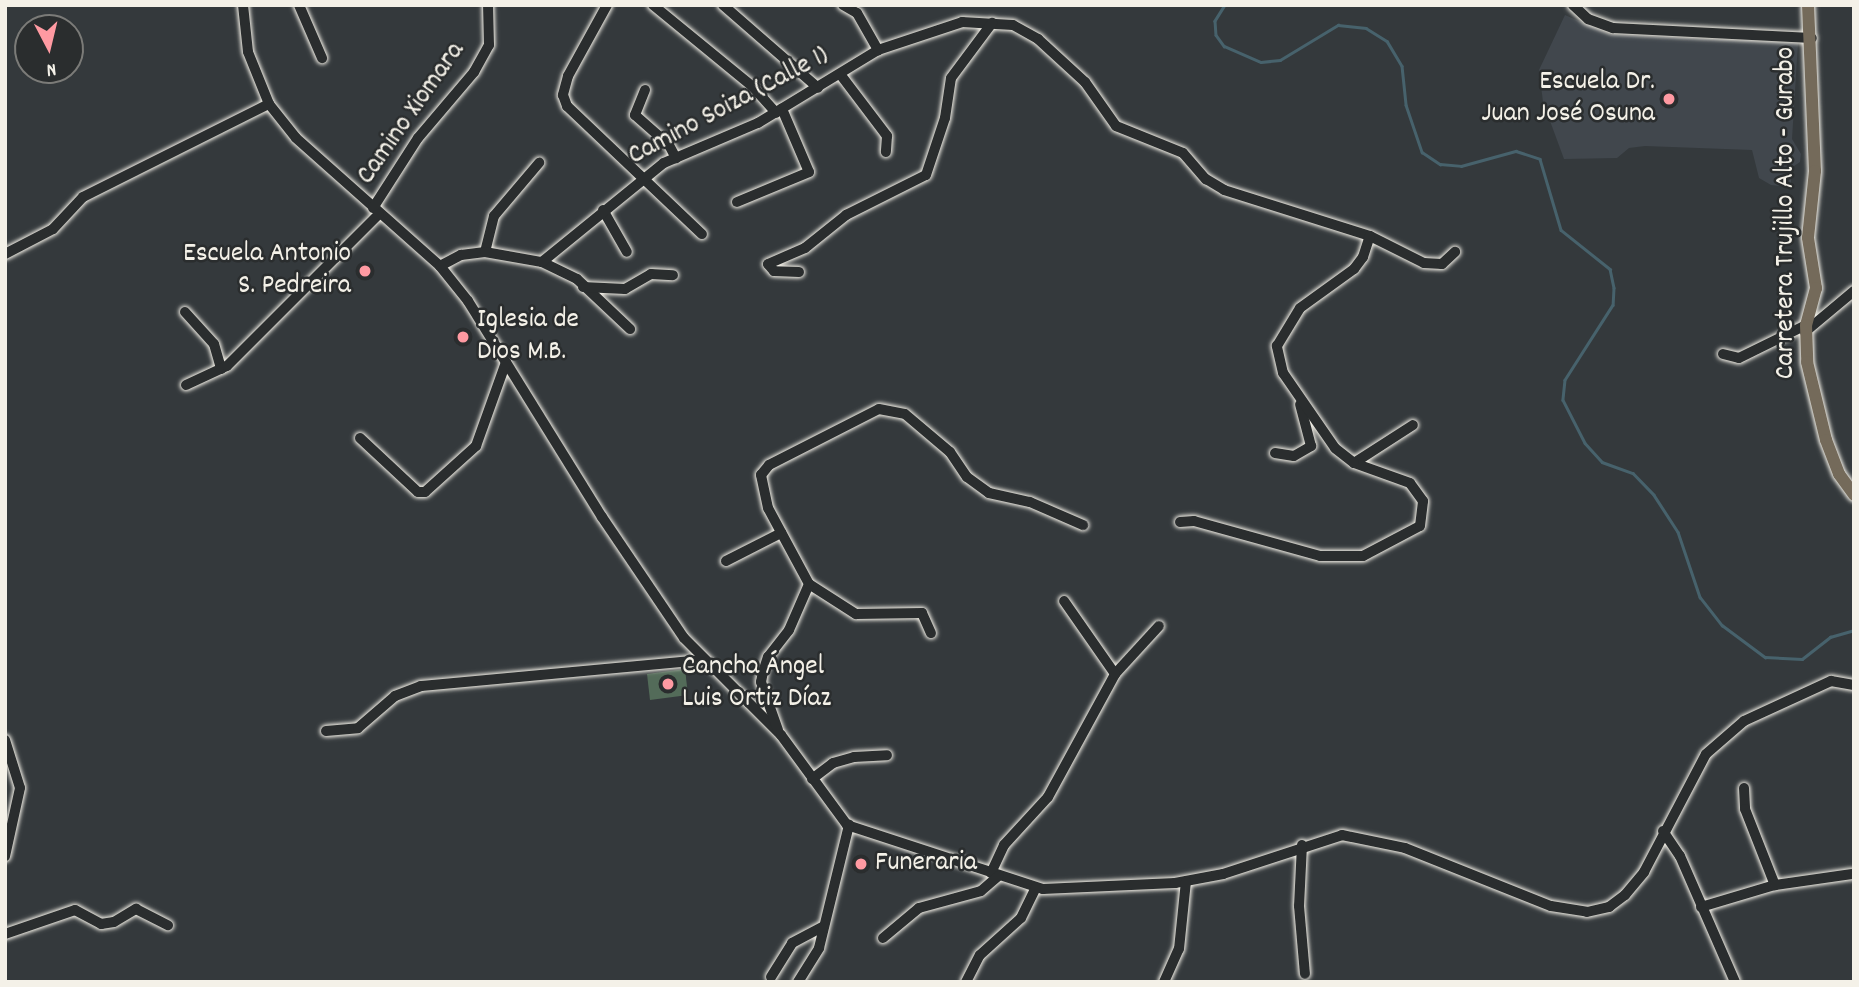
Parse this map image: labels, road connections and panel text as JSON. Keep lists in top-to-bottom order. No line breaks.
{"streets":{"main road":["Carretera Trujillo Alto - Gurabo"],"street":["Camino Soiza (Calle 1)","Camino Xiomara"]},"places":["Escuela Dr. Juan José Osuna","Escuela Antonio S. Pedreira","Iglesia de Dios M.B.","Cancha Ángel Luis Ortiz Díaz","Funeraria"],"north":"bottom"}
